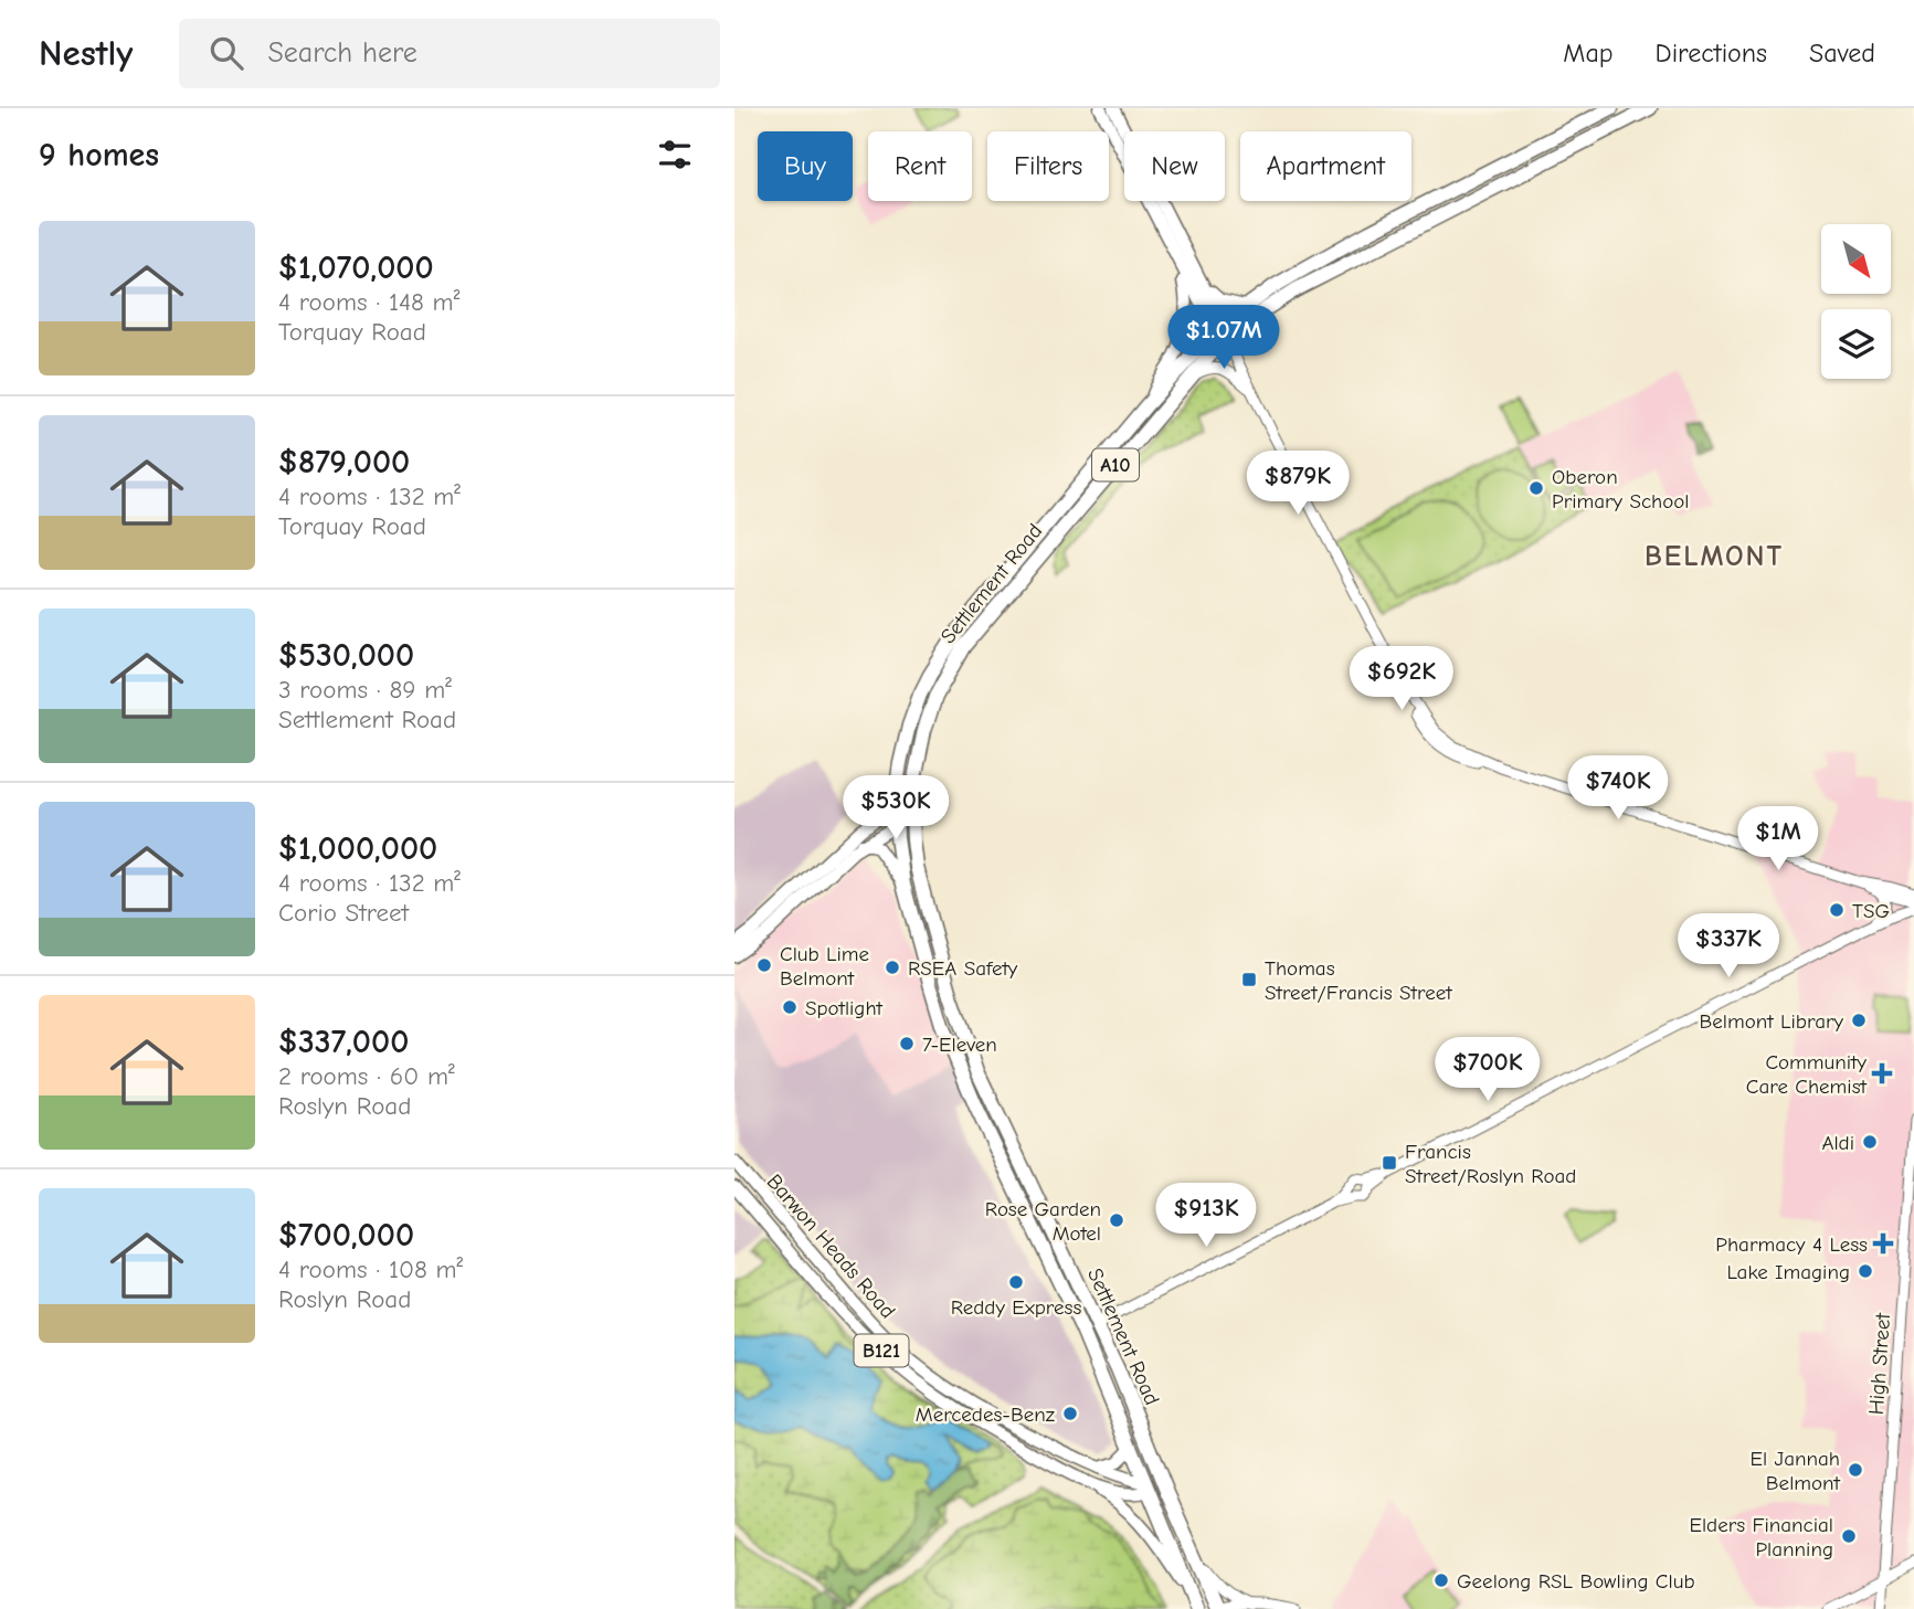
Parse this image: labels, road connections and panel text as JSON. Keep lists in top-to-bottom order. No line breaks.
{"streets":{"highway":["A10","Settlement Road","B121"],"main road":["Barwon Heads Road"],"street":["High Street"]},"crossings":[["Settlement Road","Barwon Heads Road"],["Settlement Road","B121"],["Barwon Heads Road","B121"]],"districts":["BELMONT"],"places":{"other":["Oberon Primary School","TSG","Club Lime Belmont","RSEA Safety","Spotlight","Belmont Library","7-Eleven","Aldi","Rose Garden Motel","Lake Imaging","Reddy Express","Mercedes-Benz","El Jannah Belmont","Elders Financial Planning","Geelong RSL Bowling Club"],"transit":["Thomas Street/Francis Street","Francis Street/Roslyn Road"],"health":["Community Care Chemist","Pharmacy 4 Less"]},"north":"bottom right","page":{"header":"Nestly","search":"Search here","nav":["Map","Directions","Saved"],"heading":"9 homes","chip":["Buy","Rent","Filters","New","Apartment"],"list":[{"name":"$1,070,000","note":"4 rooms · 148 m² · Torquay Road"},{"name":"$879,000","note":"4 rooms · 132 m² · Torquay Road"},{"name":"$530,000","note":"3 rooms · 89 m² · Settlement Road"},{"name":"$1,000,000","note":"4 rooms · 132 m² · Corio Street"},{"name":"$337,000","note":"2 rooms · 60 m² · Roslyn Road"},{"name":"$700,000","note":"4 rooms · 108 m² · Roslyn Road"}],"price":["$1.07M","$879K","$692K","$740K","$530K","$1M","$337K","$700K","$913K"]}}
